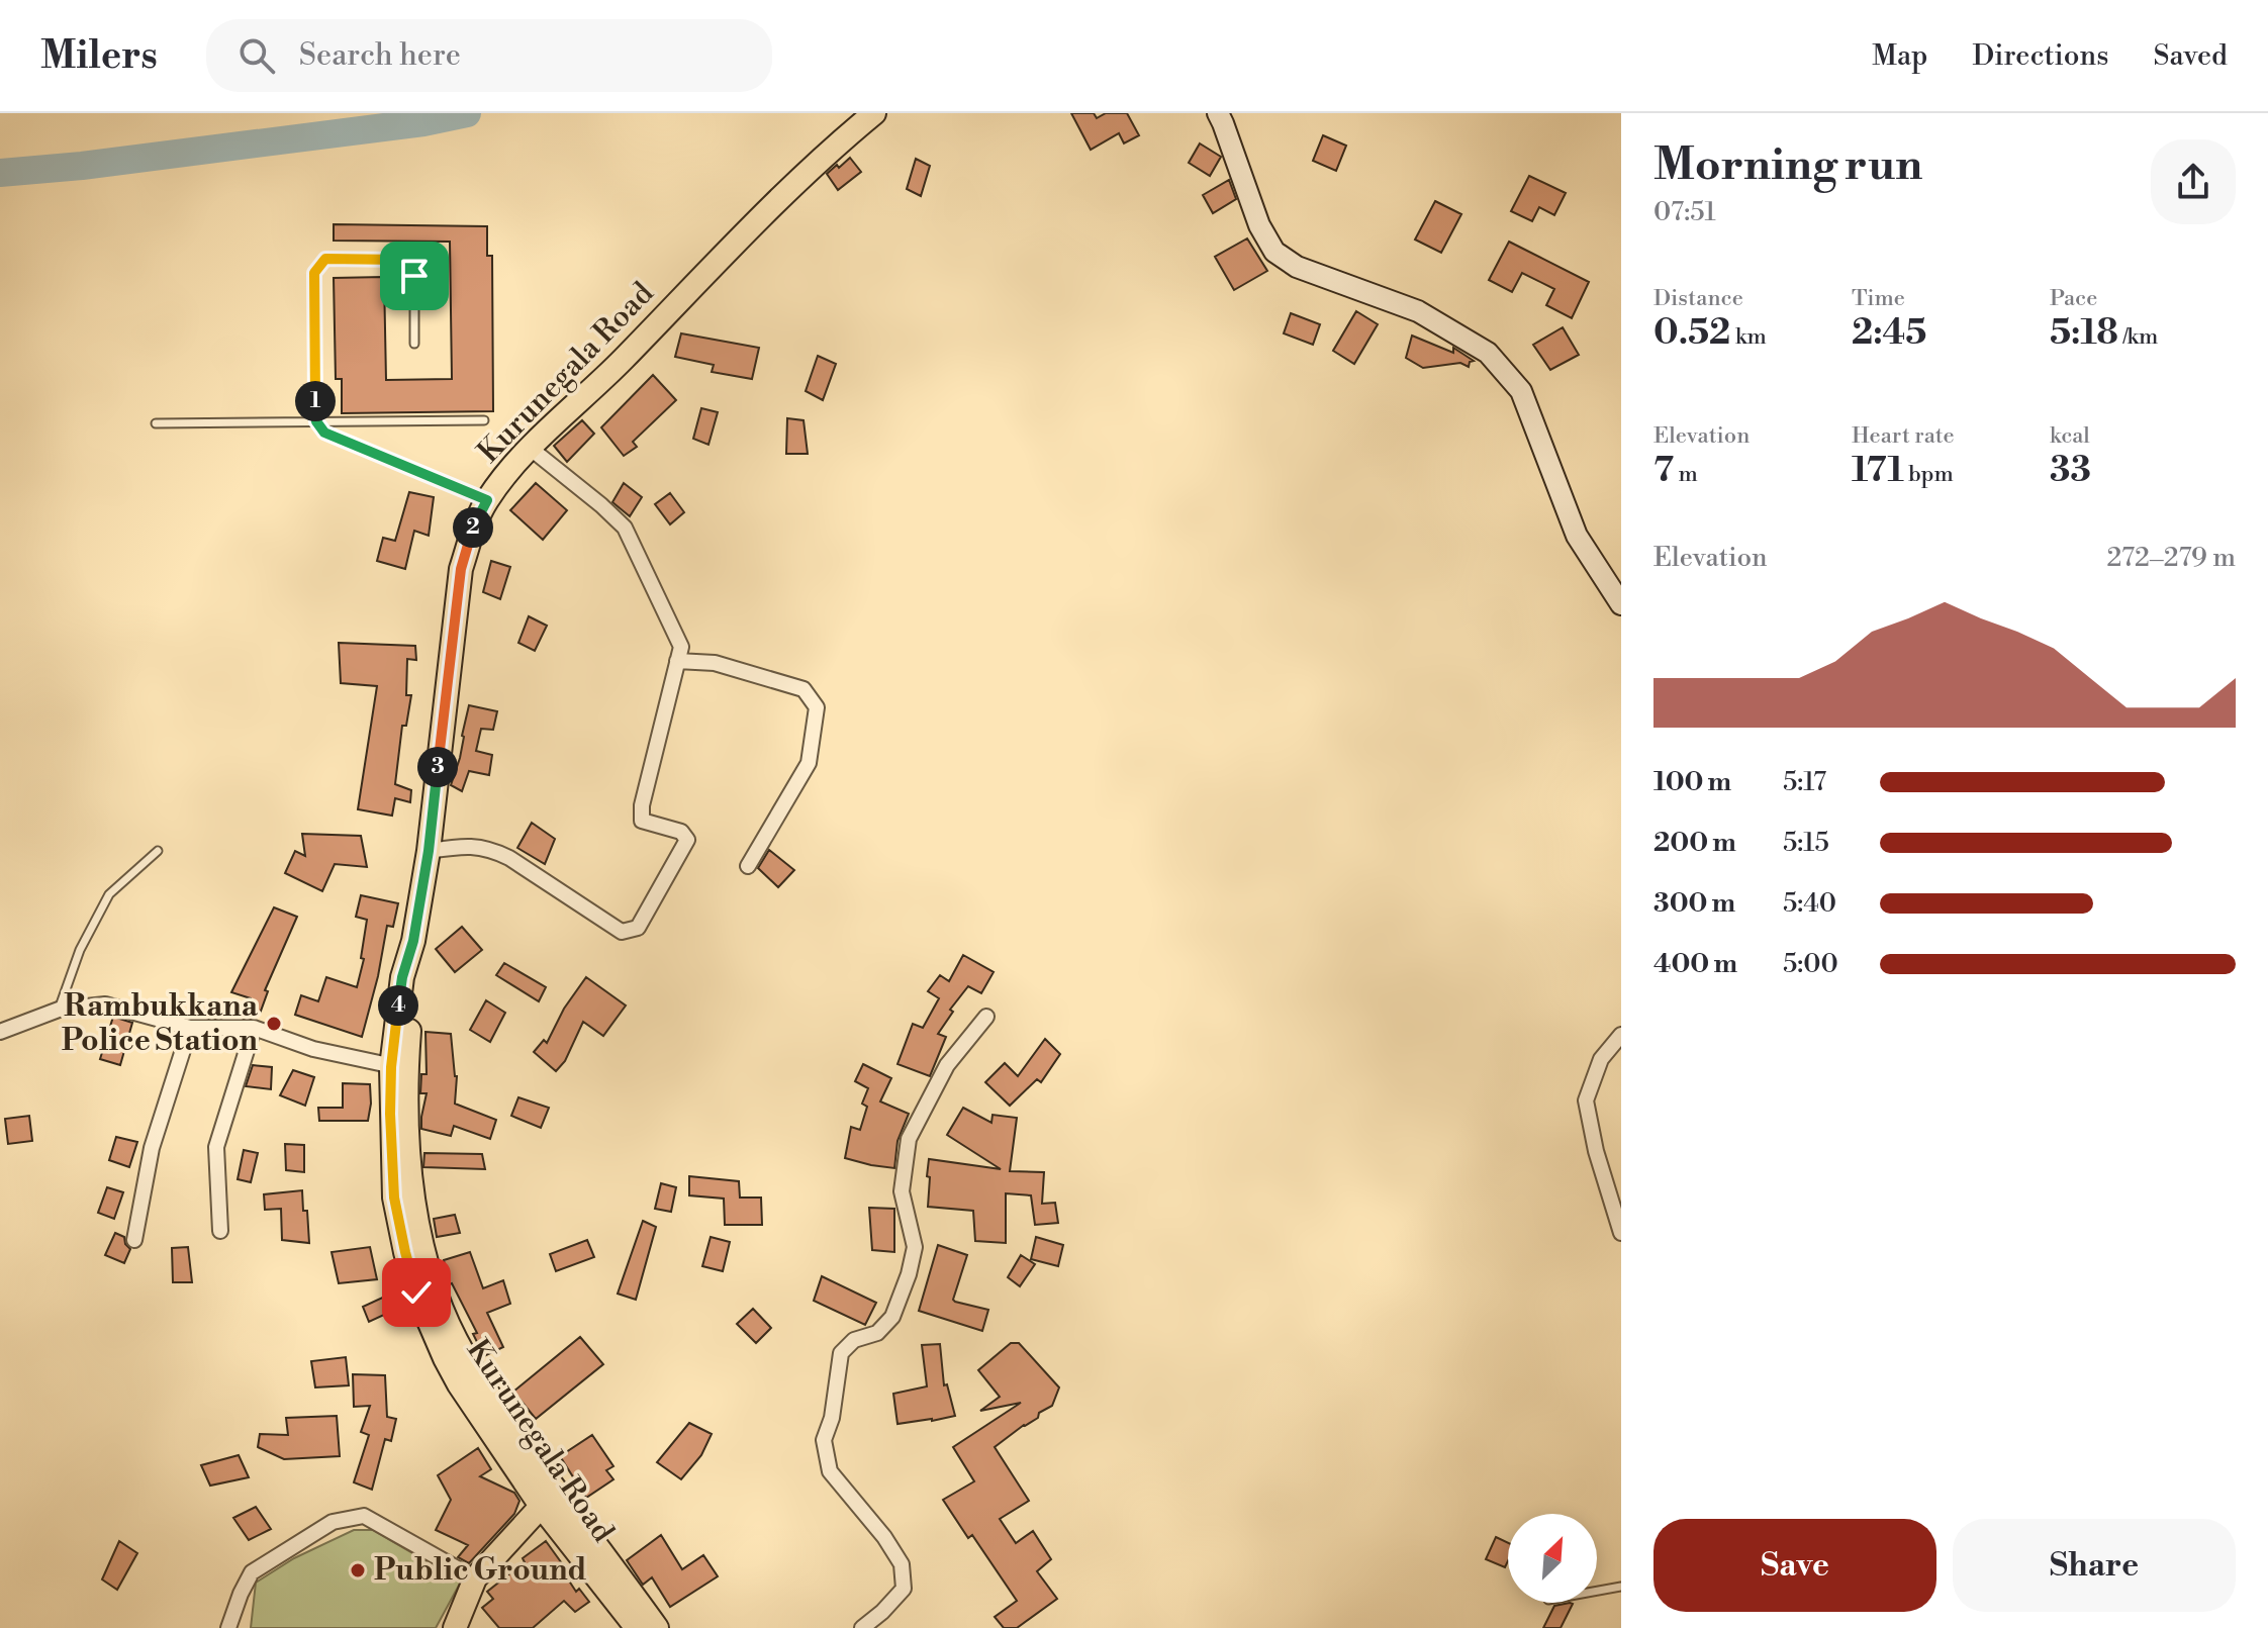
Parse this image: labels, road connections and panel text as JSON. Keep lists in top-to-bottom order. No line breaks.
{"streets":{"main road":["Kurunegala Road"]},"places":["Rambukkana Police Station","Public Ground"],"north":"top right","page":{"header":"Milers","search":"Search here","nav":["Map","Directions","Saved"],"heading":["Morning run","07:51"],"stats":[["Distance","0.52 km"],["Time","2:45"],["Pace","5:18 /km"],["Elevation","7 m"],["Heart rate","171 bpm"],["kcal","33"]],"pins":["1","2","3","4"],"chart":["Elevation","272–279 m"],"list":[{"name":"100 m","note":"5:17"},{"name":"200 m","note":"5:15"},{"name":"300 m","note":"5:40"},{"name":"400 m","note":"5:00"}],"buttons":["Save","Share"]}}
